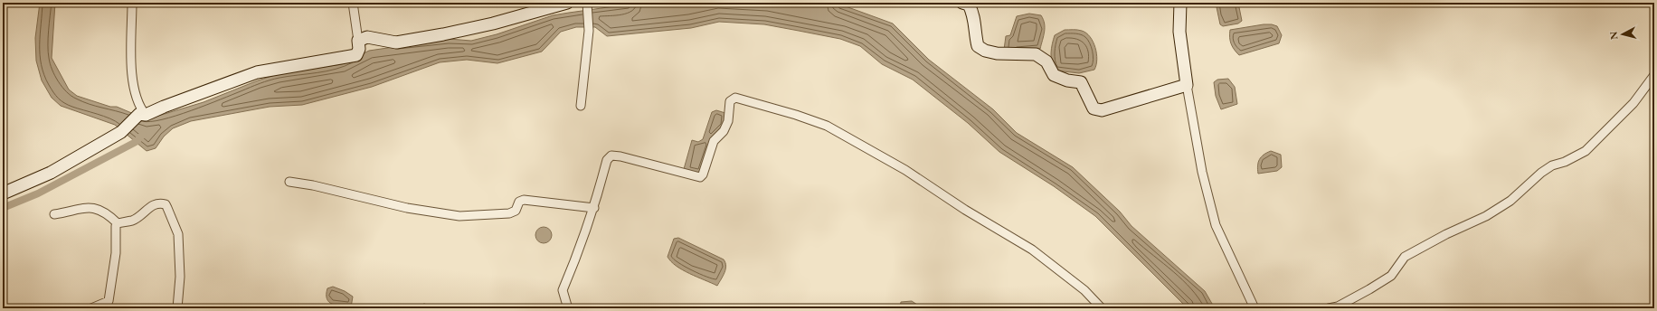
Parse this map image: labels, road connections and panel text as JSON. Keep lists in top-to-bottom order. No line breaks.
{"north":"left"}
